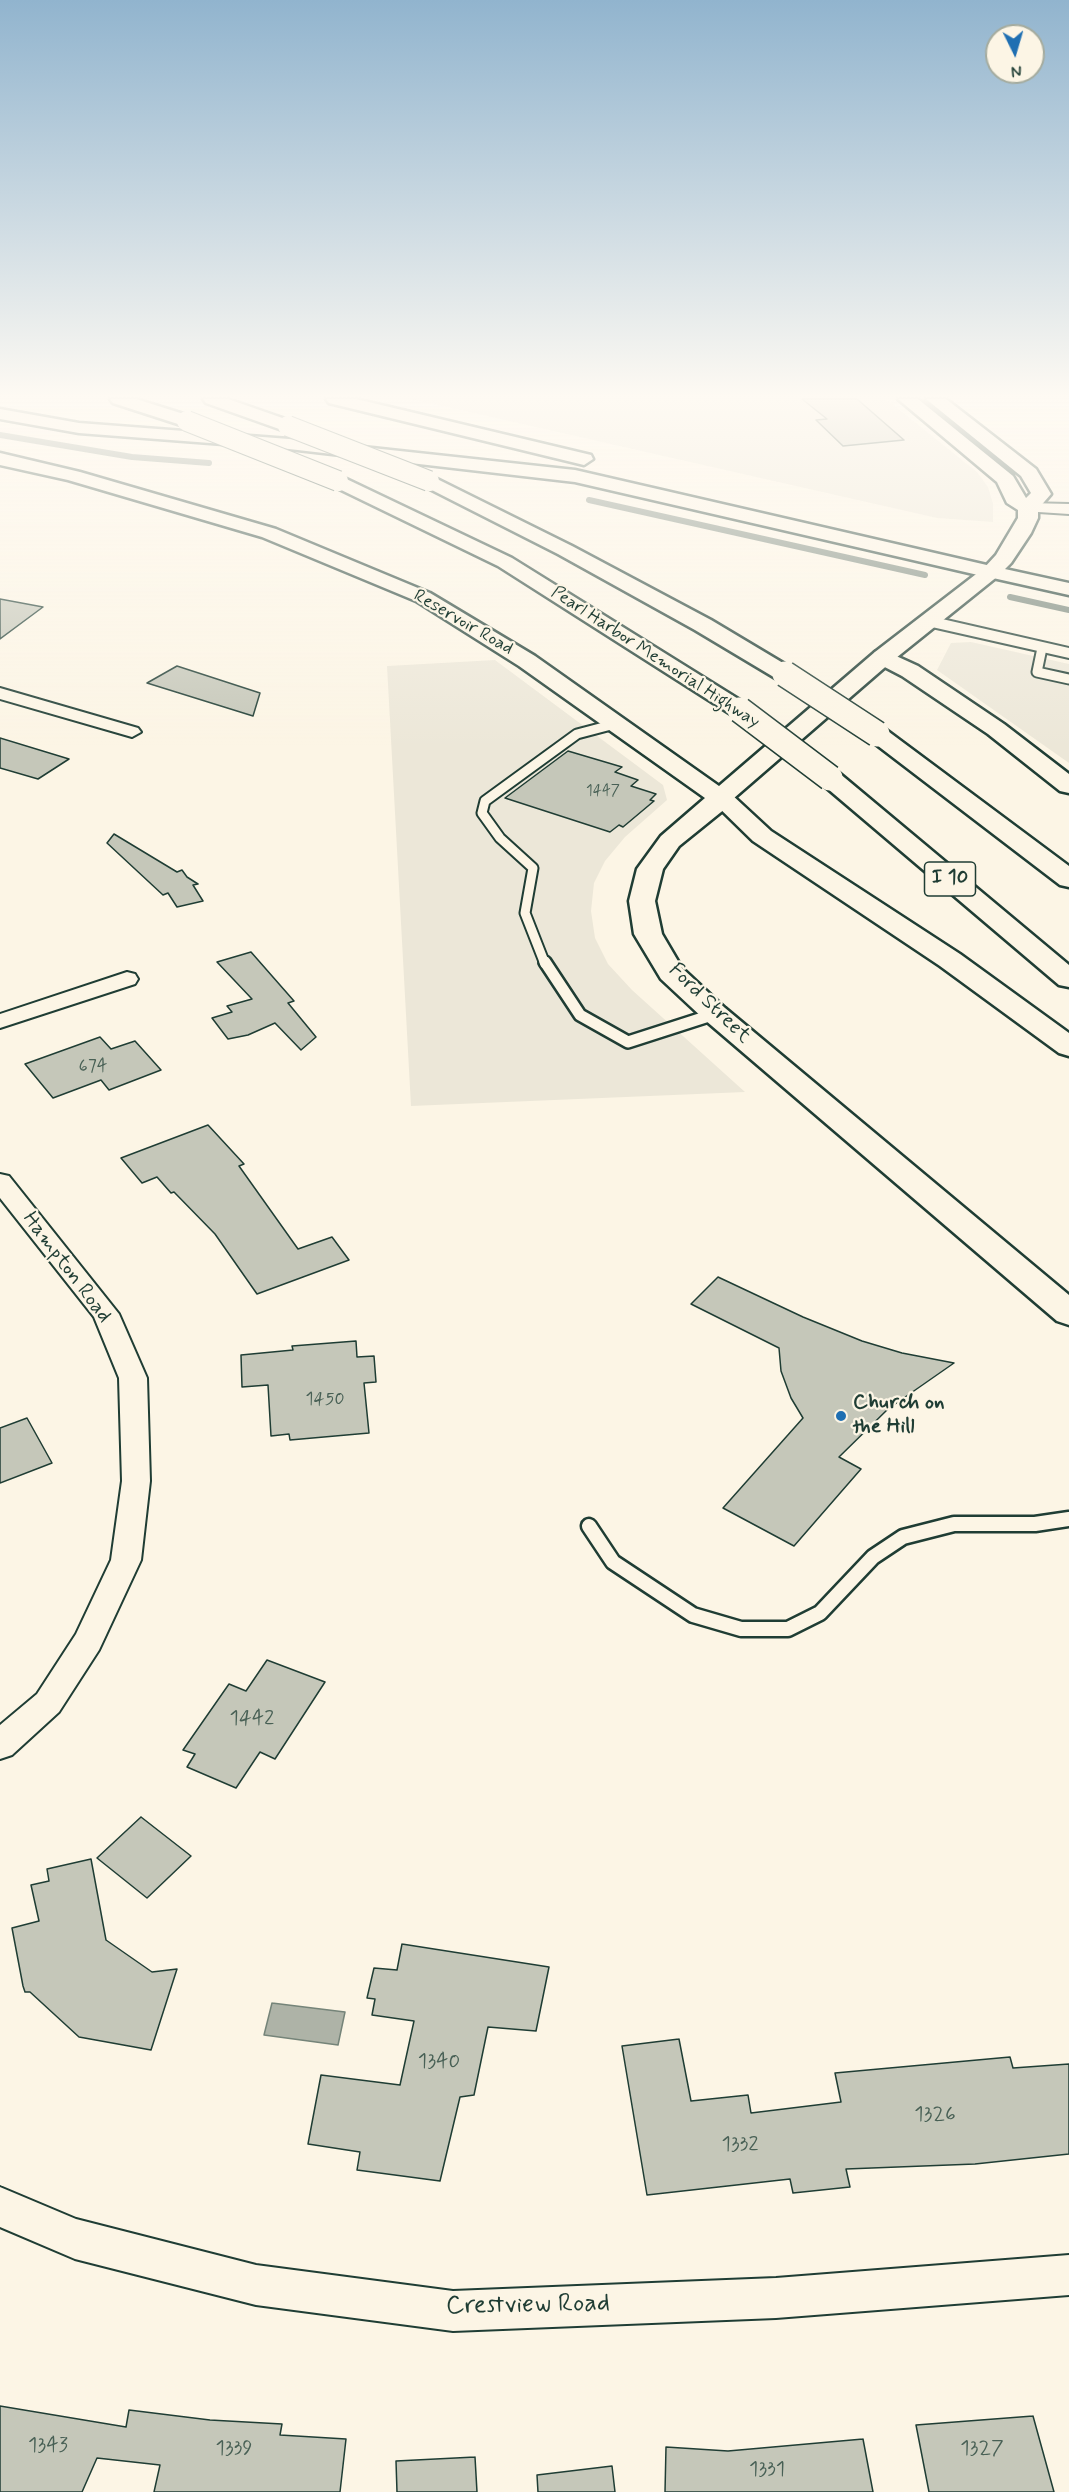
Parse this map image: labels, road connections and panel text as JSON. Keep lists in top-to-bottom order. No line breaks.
{"streets":{"main road":["Reservoir Road","Pearl Harbor Memorial Highway","I 10","Ford Street"],"street":["Hampton Road","Crestview Road"]},"crossings":[["Reservoir Road","Ford Street"]],"places":["Church on the Hill"],"house_numbers":["1447","674","1450","1442","1340","1326","1332","1343","1339","1327","1331"],"north":"bottom"}
